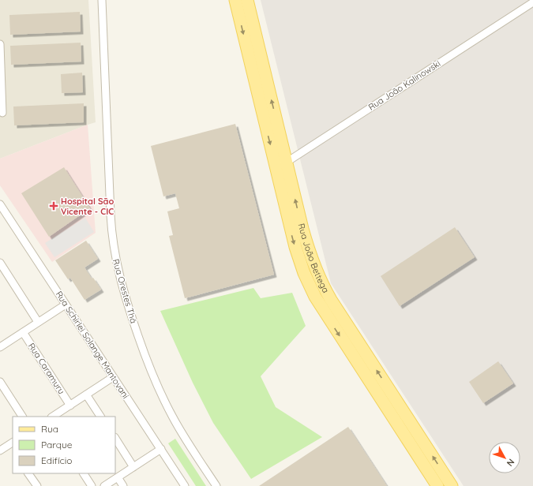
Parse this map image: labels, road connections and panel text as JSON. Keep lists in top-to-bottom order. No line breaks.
{"streets":{"main road":["Rua João Bettega"],"street":["Rua João Kalinowski","Rua Orestes Thá","Rua Schirlei Solange Mantovani","Rua Caramuru"]},"crossings":[["Rua João Kalinowski","Rua João Bettega"]],"places":{"health":["Hospital São Vicente - CIC"]},"legend":["Rua","Parque","Edifício"],"north":"bottom right"}
